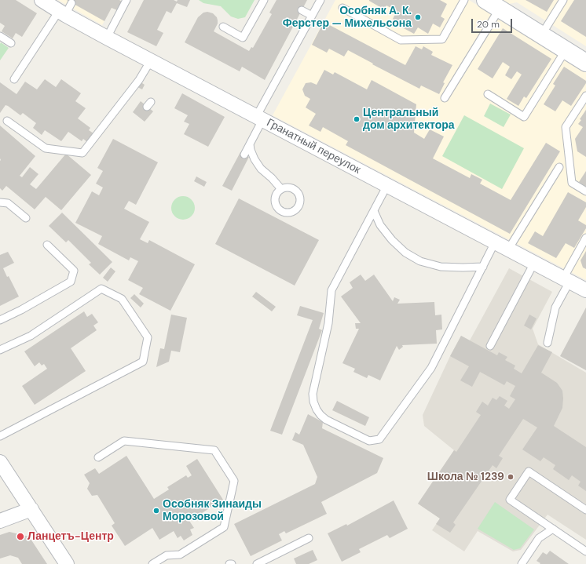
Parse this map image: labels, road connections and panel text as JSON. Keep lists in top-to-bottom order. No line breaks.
{"streets":{"street":["Гранатный переулок"]},"places":["Особняк А. К. Ферстер — Михельсона","Центральный дом архитектора","Школа № 1239","Особняк Зинаиды Морозовой","Ланцетъ-Центр"],"scale_bar":"20 m"}
